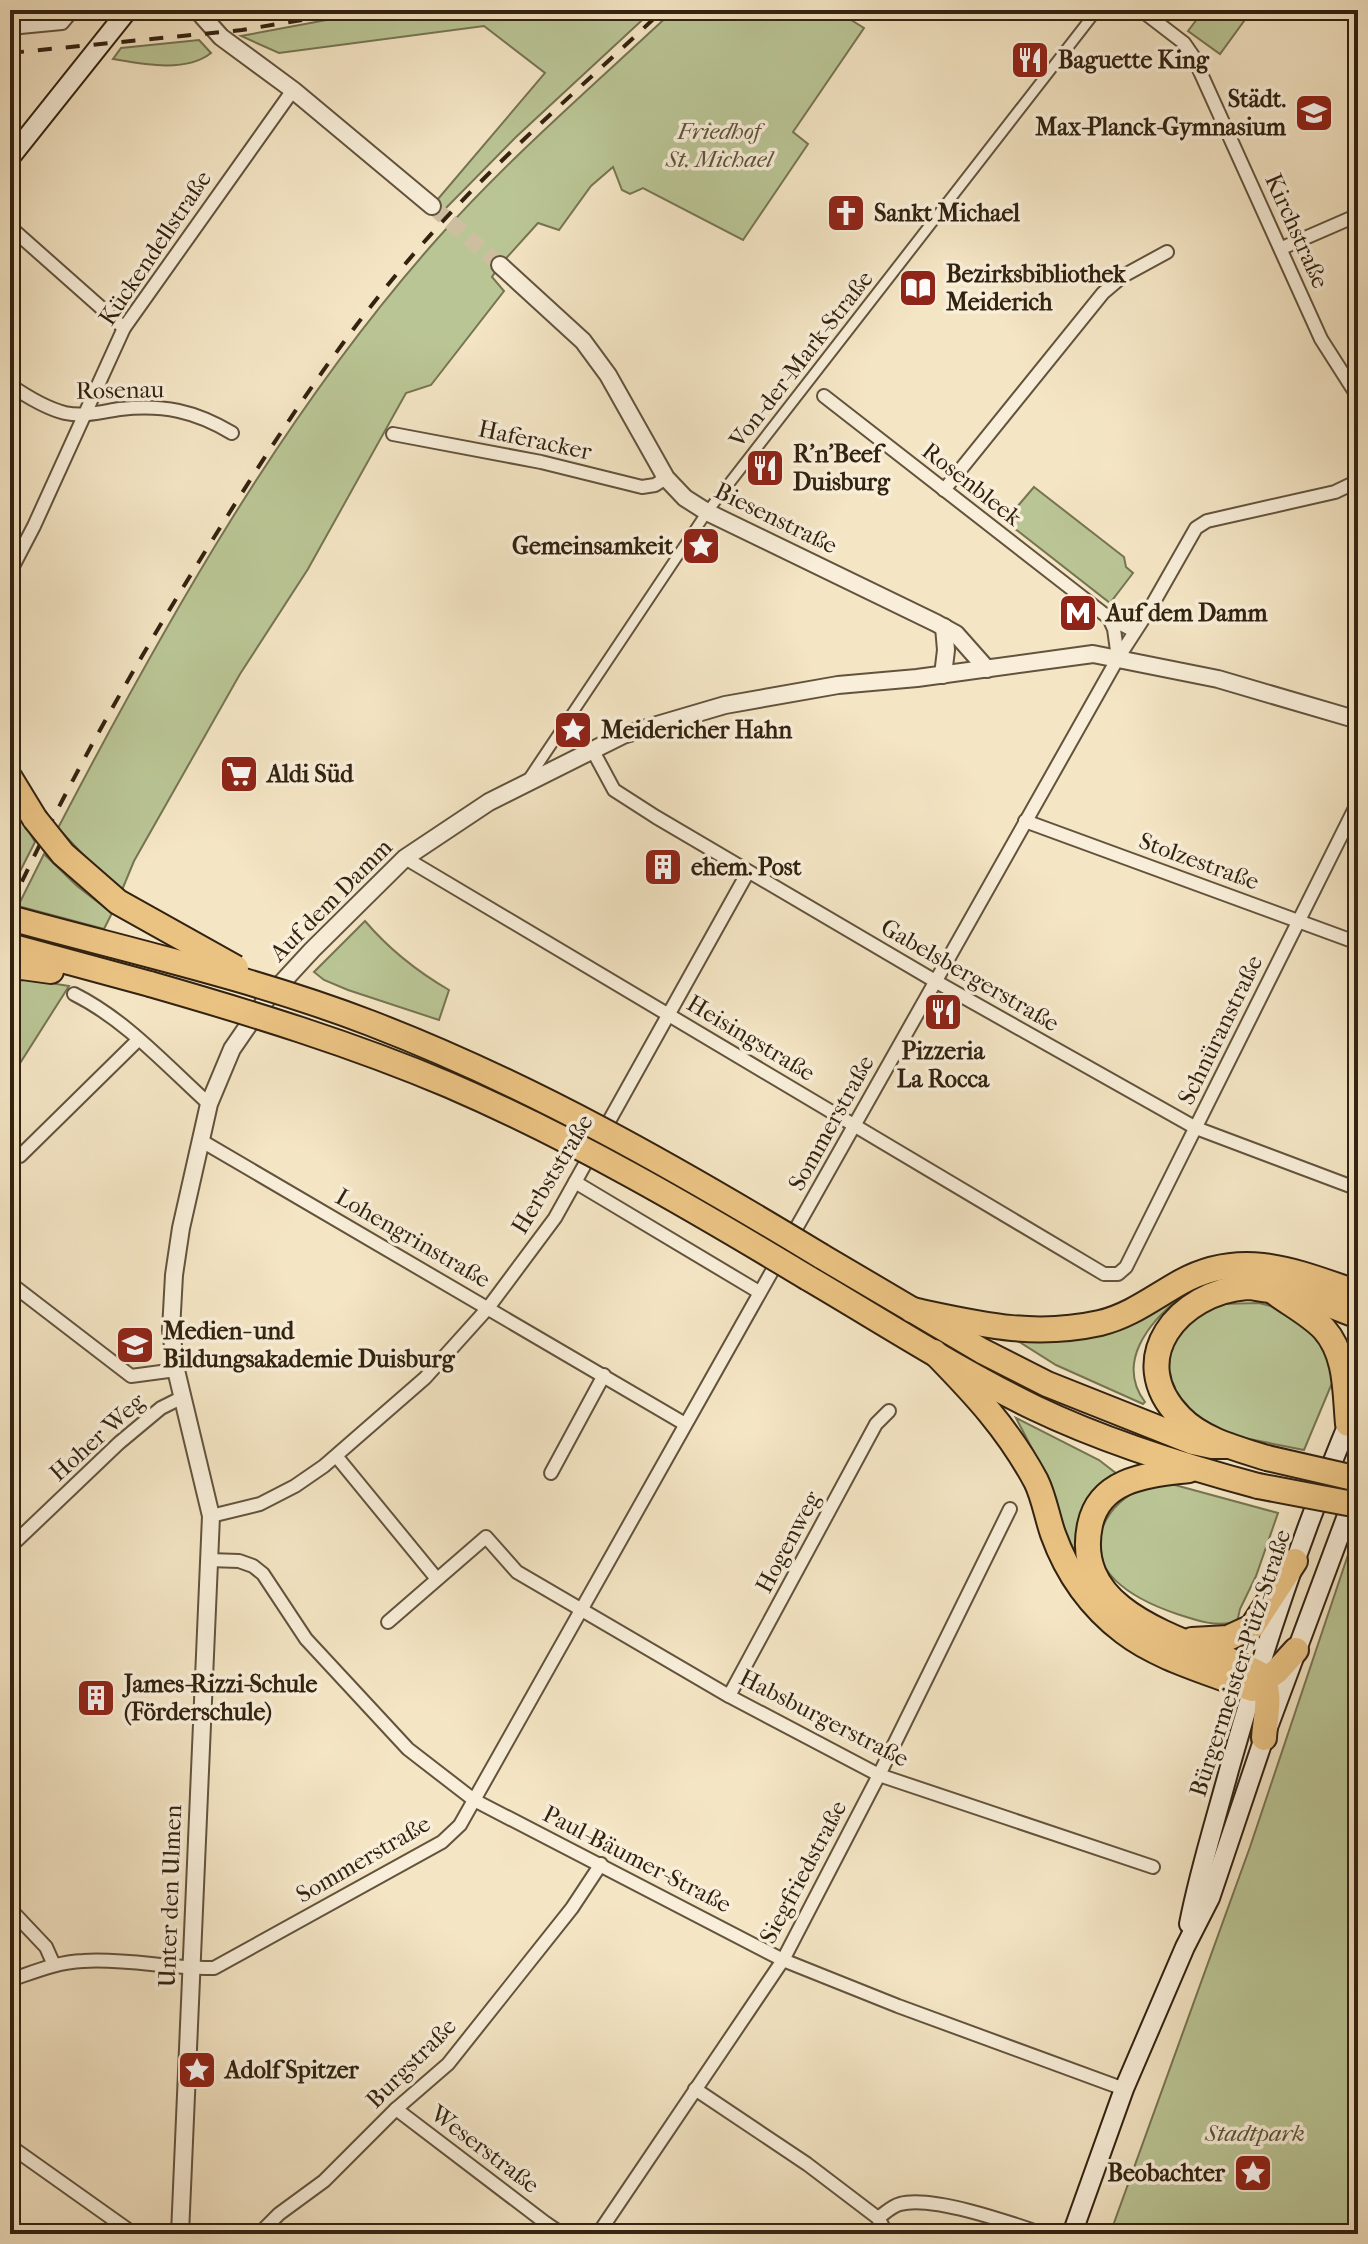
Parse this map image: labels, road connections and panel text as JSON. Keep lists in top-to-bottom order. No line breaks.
{"streets":{"main road":["Bürgermeister-Pütz-Straße"],"street":["Kirchstraße","Kückendellstraße","Von-der-Mark-Straße","Rosenau","Haferacker","Rosenbleek","Biesenstraße","Stolzestraße","Auf dem Damm","Gabelsbergerstraße","Schnüranstraße","Heisingstraße","Sommerstraße","Herbststraße","Lohengrinstraße","Hoher Weg","Hogenweg","Habsburgerstraße","Paul-Bäumer-Straße","Siegfriedstraße","Unter den Ulmen","Burgstraße","Weserstraße"]},"crossings":[["Kückendellstraße","Rosenau"],["Von-der-Mark-Straße","Rosenbleek"],["Von-der-Mark-Straße","Biesenstraße"],["Von-der-Mark-Straße","Auf dem Damm"],["Haferacker","Biesenstraße"],["Rosenbleek","Sommerstraße"],["Biesenstraße","Auf dem Damm"],["Stolzestraße","Schnüranstraße"],["Stolzestraße","Sommerstraße"],["Auf dem Damm","Gabelsbergerstraße"],["Auf dem Damm","Heisingstraße"],["Auf dem Damm","Sommerstraße"],["Auf dem Damm","Herbststraße"],["Auf dem Damm","Lohengrinstraße"],["Auf dem Damm","Hoher Weg"],["Auf dem Damm","Paul-Bäumer-Straße"],["Auf dem Damm","Unter den Ulmen"],["Gabelsbergerstraße","Schnüranstraße"],["Gabelsbergerstraße","Sommerstraße"],["Gabelsbergerstraße","Herbststraße"],["Schnüranstraße","Heisingstraße"],["Heisingstraße","Sommerstraße"],["Heisingstraße","Herbststraße"],["Sommerstraße","Lohengrinstraße"],["Sommerstraße","Habsburgerstraße"],["Sommerstraße","Paul-Bäumer-Straße"],["Sommerstraße","Unter den Ulmen"],["Herbststraße","Lohengrinstraße"],["Hogenweg","Habsburgerstraße"],["Bürgermeister-Pütz-Straße","Paul-Bäumer-Straße"],["Habsburgerstraße","Siegfriedstraße"],["Paul-Bäumer-Straße","Siegfriedstraße"],["Paul-Bäumer-Straße","Unter den Ulmen"],["Paul-Bäumer-Straße","Burgstraße"],["Burgstraße","Weserstraße"]],"parks":["Friedhof St. Michael","Stadtpark"],"places":{"restaurant":["Baguette King","R'n'Beef Duisburg","Pizzeria La Rocca"],"school or university":["Städt. Max-Planck-Gymnasium","Medien- und Bildungsakademie Duisburg"],"church":["Sankt Michael"],"library":["Bezirksbibliothek Meiderich"],"place":["Gemeinsamkeit","Meidericher Hahn","Adolf Spitzer","Beobachter"],"metro station":["Auf dem Damm"],"supermarket":["Aldi Süd"],"building":["ehem. Post","James-Rizzi-Schule (Förderschule)"]}}
